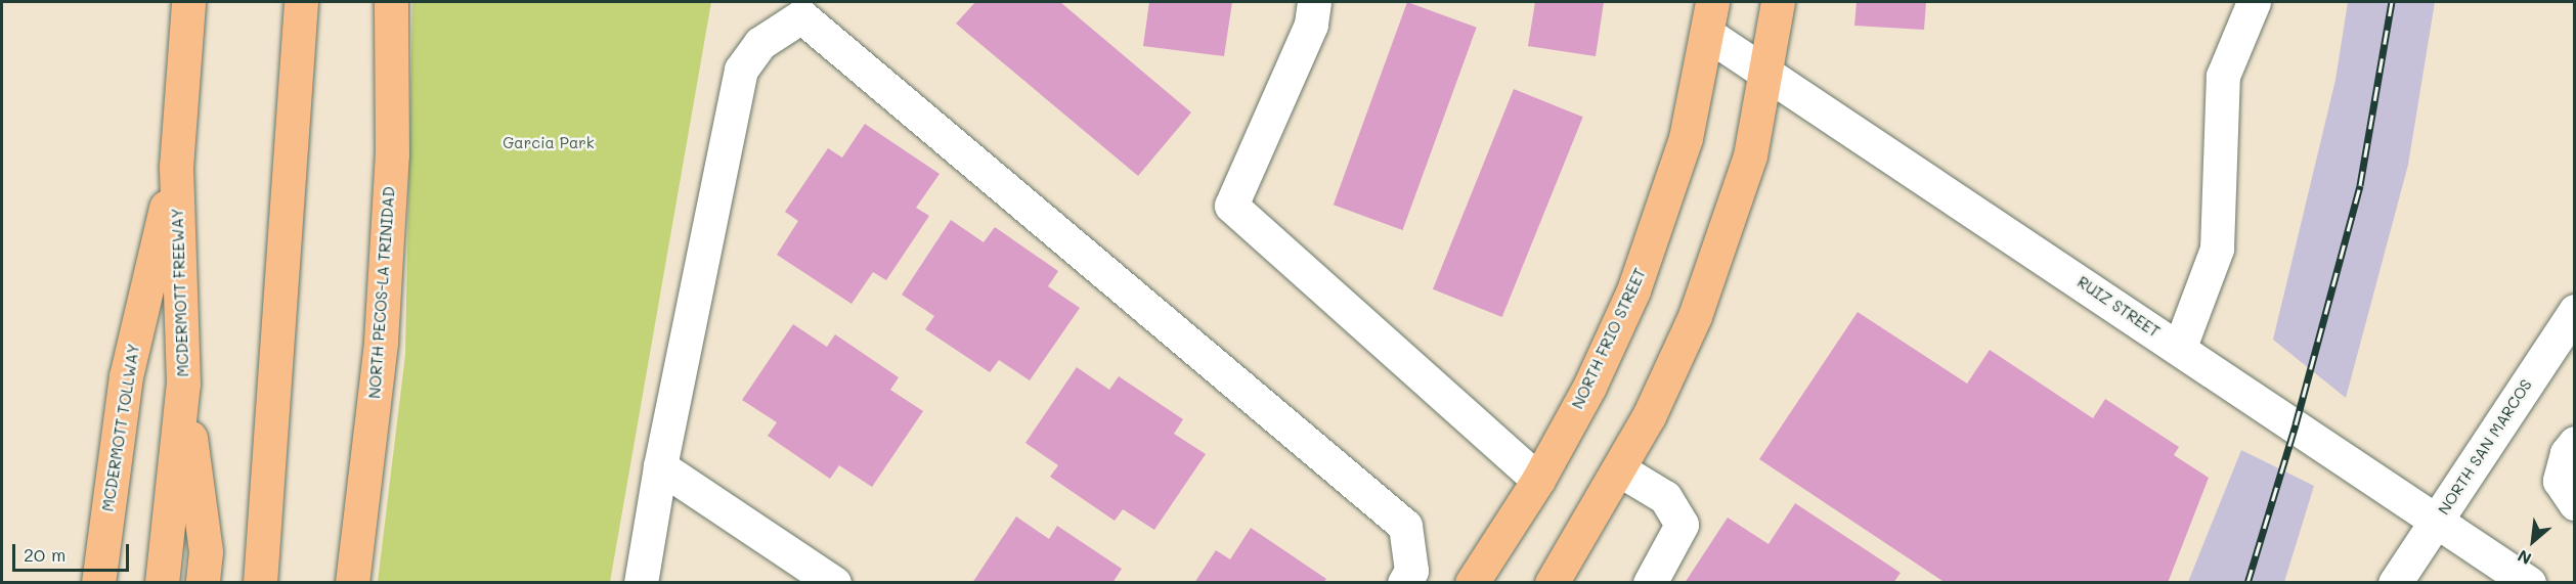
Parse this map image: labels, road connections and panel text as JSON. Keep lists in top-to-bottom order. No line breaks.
{"streets":{"main road":["MCDERMOTT FREEWAY","NORTH PECOS-LA TRINIDAD","NORTH FRIO STREET","MCDERMOTT TOLLWAY"],"street":["RUIZ STREET","NORTH SAN MARCOS"]},"crossings":[["MCDERMOTT FREEWAY","MCDERMOTT TOLLWAY"],["RUIZ STREET","NORTH FRIO STREET"],["RUIZ STREET","NORTH SAN MARCOS"]],"parks":["Garcia Park"],"scale_bar":"20 m","north":"bottom left"}
